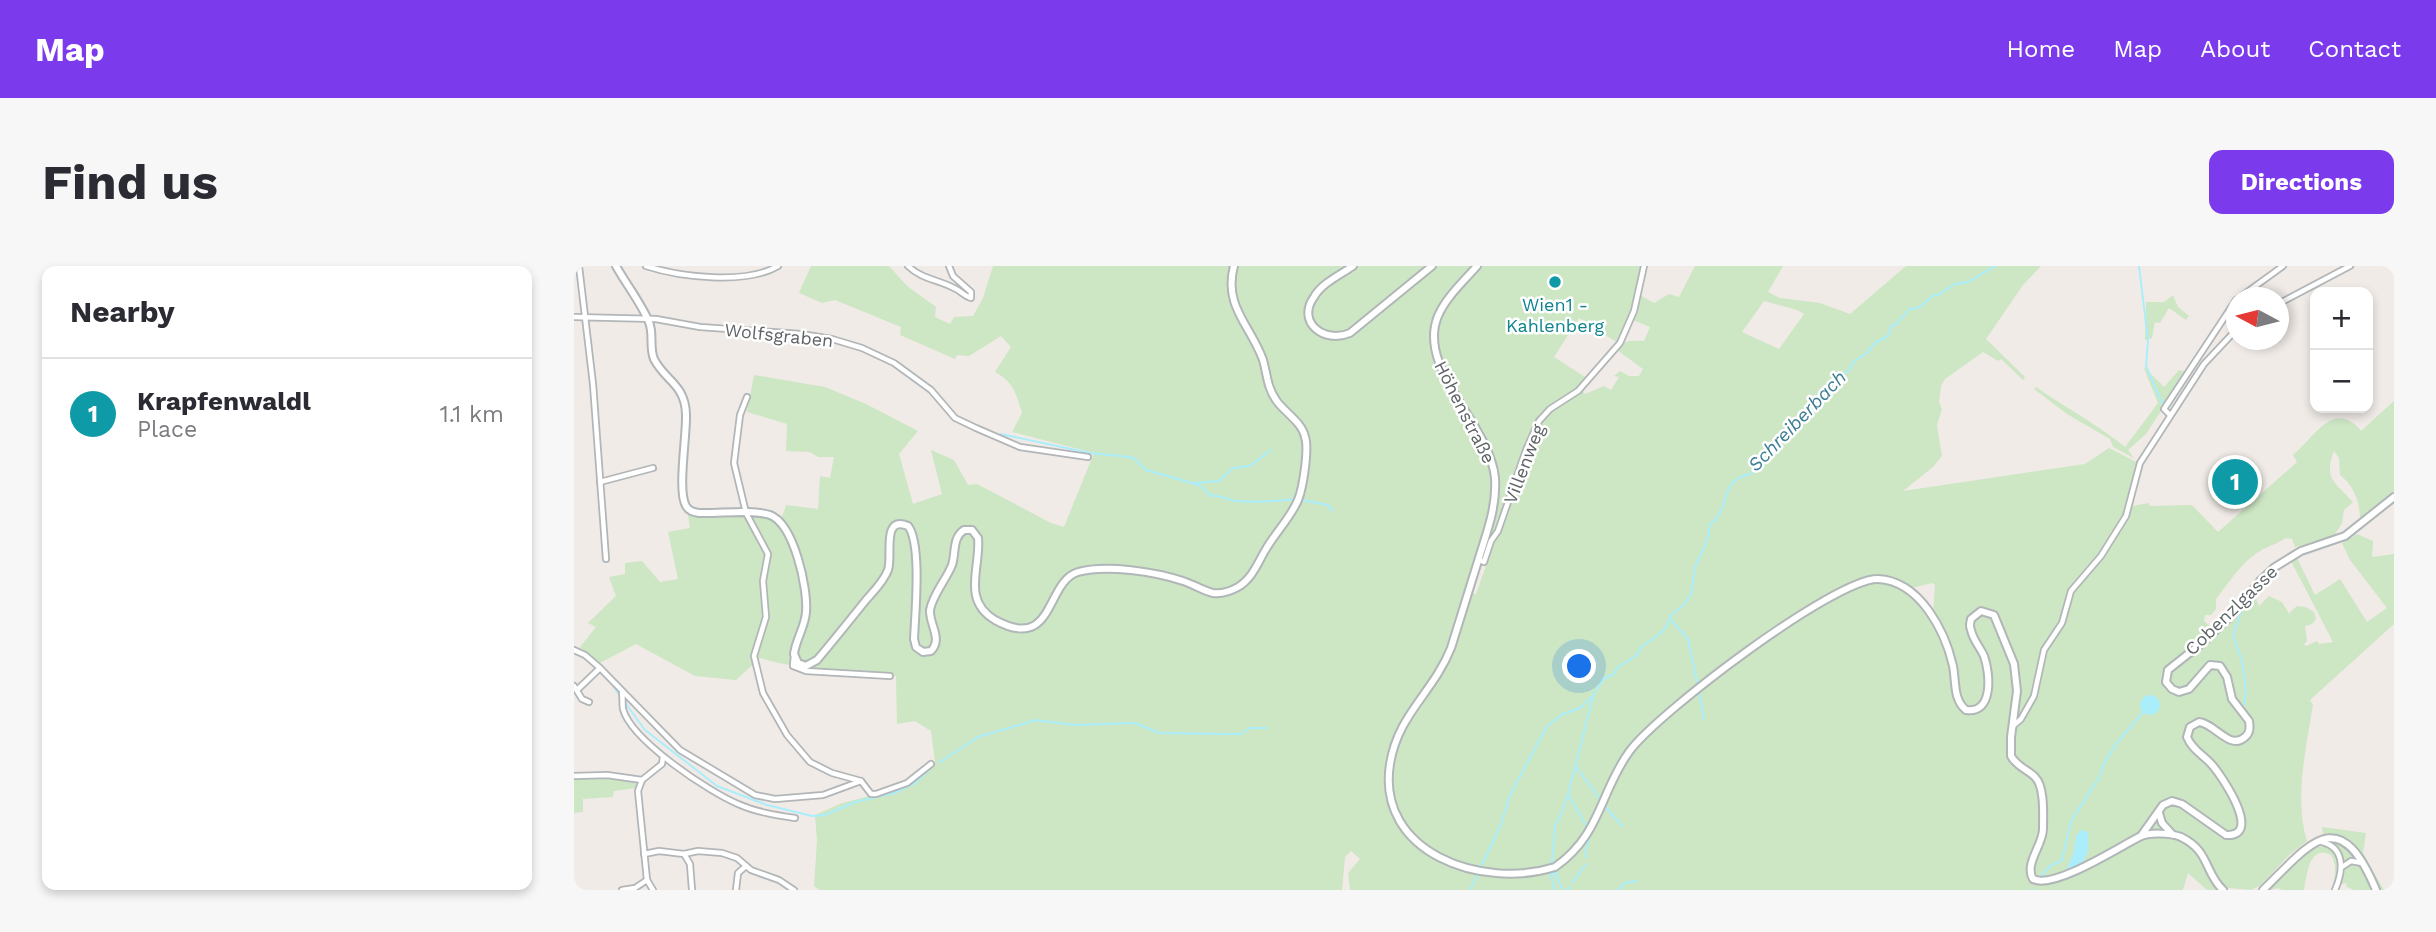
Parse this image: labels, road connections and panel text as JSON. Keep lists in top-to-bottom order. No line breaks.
{"streets":{"street":["Wolfsgraben","Höhenstraße","Villenweg","Cobenzlgasse"]},"crossings":[["Höhenstraße","Villenweg"]],"water":["Schreiberbach"],"places":["Wien1 - Kahlenberg"],"north":"left","page":{"header":"Map","nav":["Home","Map","About","Contact"],"buttons":"Directions","title":"Find us","heading":"Nearby","map_buttons":["+","−"],"list":[{"mark":"1","name":"Krapfenwaldl","note":"Place","value":"1.1 km"}],"pins":"1"}}
